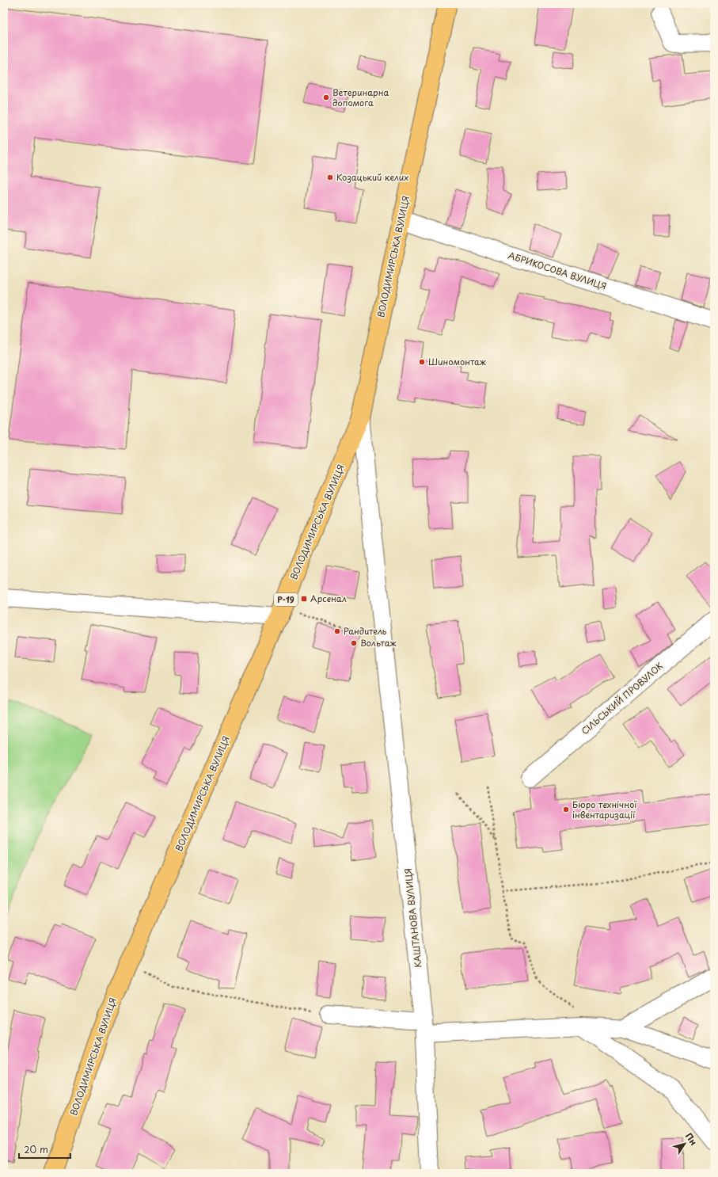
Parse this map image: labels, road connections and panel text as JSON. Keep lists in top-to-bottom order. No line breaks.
{"streets":{"main road":["ВОЛОДИМИРСЬКА ВУЛИЦЯ","Р-19"],"street":["АБРИКОСОВА ВУЛИЦЯ","СІЛЬСЬКИЙ ПРОВУЛОК","КАШТАНОВА ВУЛИЦЯ"]},"crossings":[["ВОЛОДИМИРСЬКА ВУЛИЦЯ","АБРИКОСОВА ВУЛИЦЯ"],["ВОЛОДИМИРСЬКА ВУЛИЦЯ","КАШТАНОВА ВУЛИЦЯ"]],"places":{"other":["Ветеринарна допомога","Козацький келих","Шиномонтаж","Рандитель","Вольтаж","Бюро технічної інвентаризації"],"transit":["Арсенал"]},"scale_bar":"20 m","north":"top right"}
